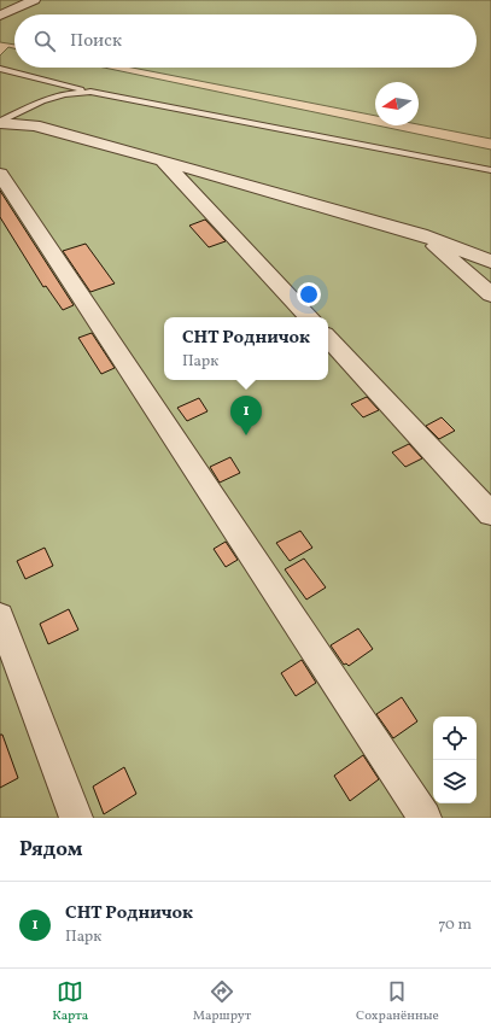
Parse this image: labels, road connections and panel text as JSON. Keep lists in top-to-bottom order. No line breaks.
{"north":"left","page":{"search":"Поиск","popup":["СНТ Родничок","Парк"],"pins":"1","heading":"Рядом","list":[{"mark":"1","name":"СНТ Родничок","note":"Парк","value":"70 m"}],"nav":["Карта","Маршрут","Сохранённые"]}}
